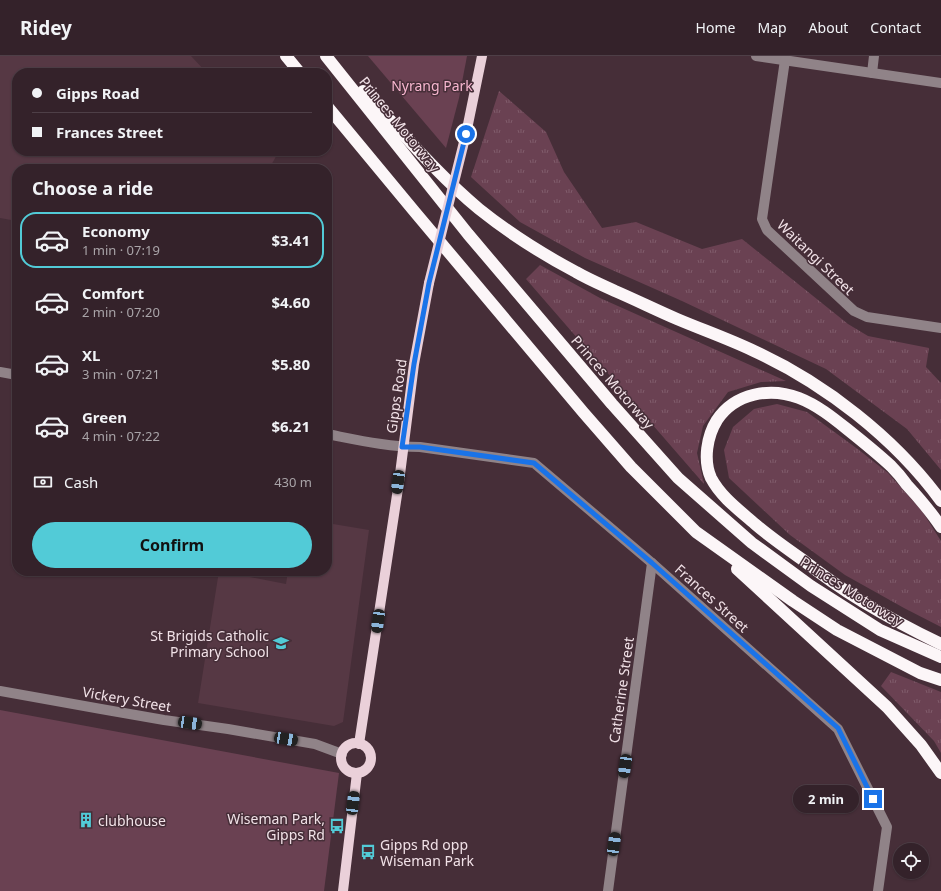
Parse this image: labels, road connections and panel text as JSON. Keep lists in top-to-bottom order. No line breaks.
{"streets":{"highway":["Princes Motorway"],"main road":["Gipps Road"],"street":["Waitangi Street","Frances Street","Catherine Street","Vickery Street"]},"crossings":[["Gipps Road","Frances Street"],["Gipps Road","Vickery Street"],["Frances Street","Catherine Street"]],"parks":["Nyrang Park"],"places":{"school or university":["St Brigids Catholic Primary School"],"building":["clubhouse"],"bus stop":["Wiseman Park, Gipps Rd","Gipps Rd opp Wiseman Park"]},"page":{"header":"Ridey","nav":["Home","Map","About","Contact"],"banner":["Gipps Road","Frances Street"],"heading":"Choose a ride","list":[{"name":"Economy","note":"1 min · 07:19","value":"$3.41"},{"name":"Comfort","note":"2 min · 07:20","value":"$4.60"},{"name":"XL","note":"3 min · 07:21","value":"$5.80"},{"name":"Green","note":"4 min · 07:22","value":"$6.21"}],"pay":["Cash","430 m"],"buttons":"Confirm","bubble":"2 min"}}
